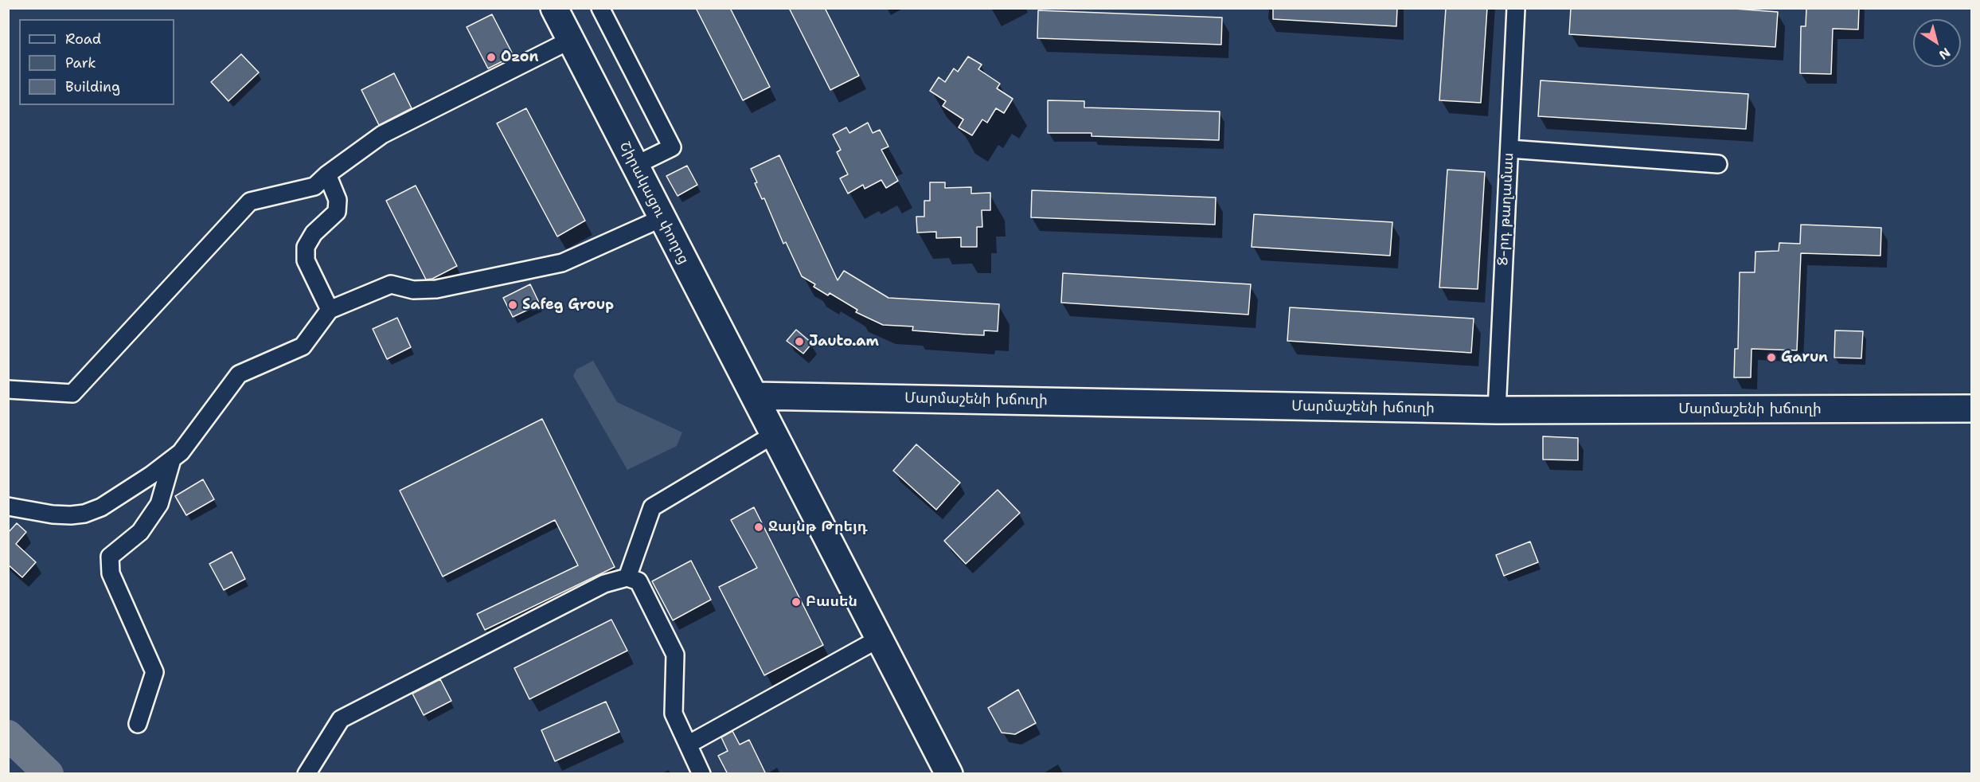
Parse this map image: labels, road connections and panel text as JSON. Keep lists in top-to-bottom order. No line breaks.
{"streets":{"main road":["Շիրակացու փողոց","Մարմաշենի խճուղի"],"street":["8-րդ թաղամաս"]},"crossings":[["Շիրակացու փողոց","Մարմաշենի խճուղի"],["8-րդ թաղամաս","Մարմաշենի խճուղի"]],"places":["Ozon","Safeg Group","Jauto.am","Garun","Ջայնթ Թրեյդ","Բասեն"],"legend":["Road","Park","Building"],"north":"bottom right"}
